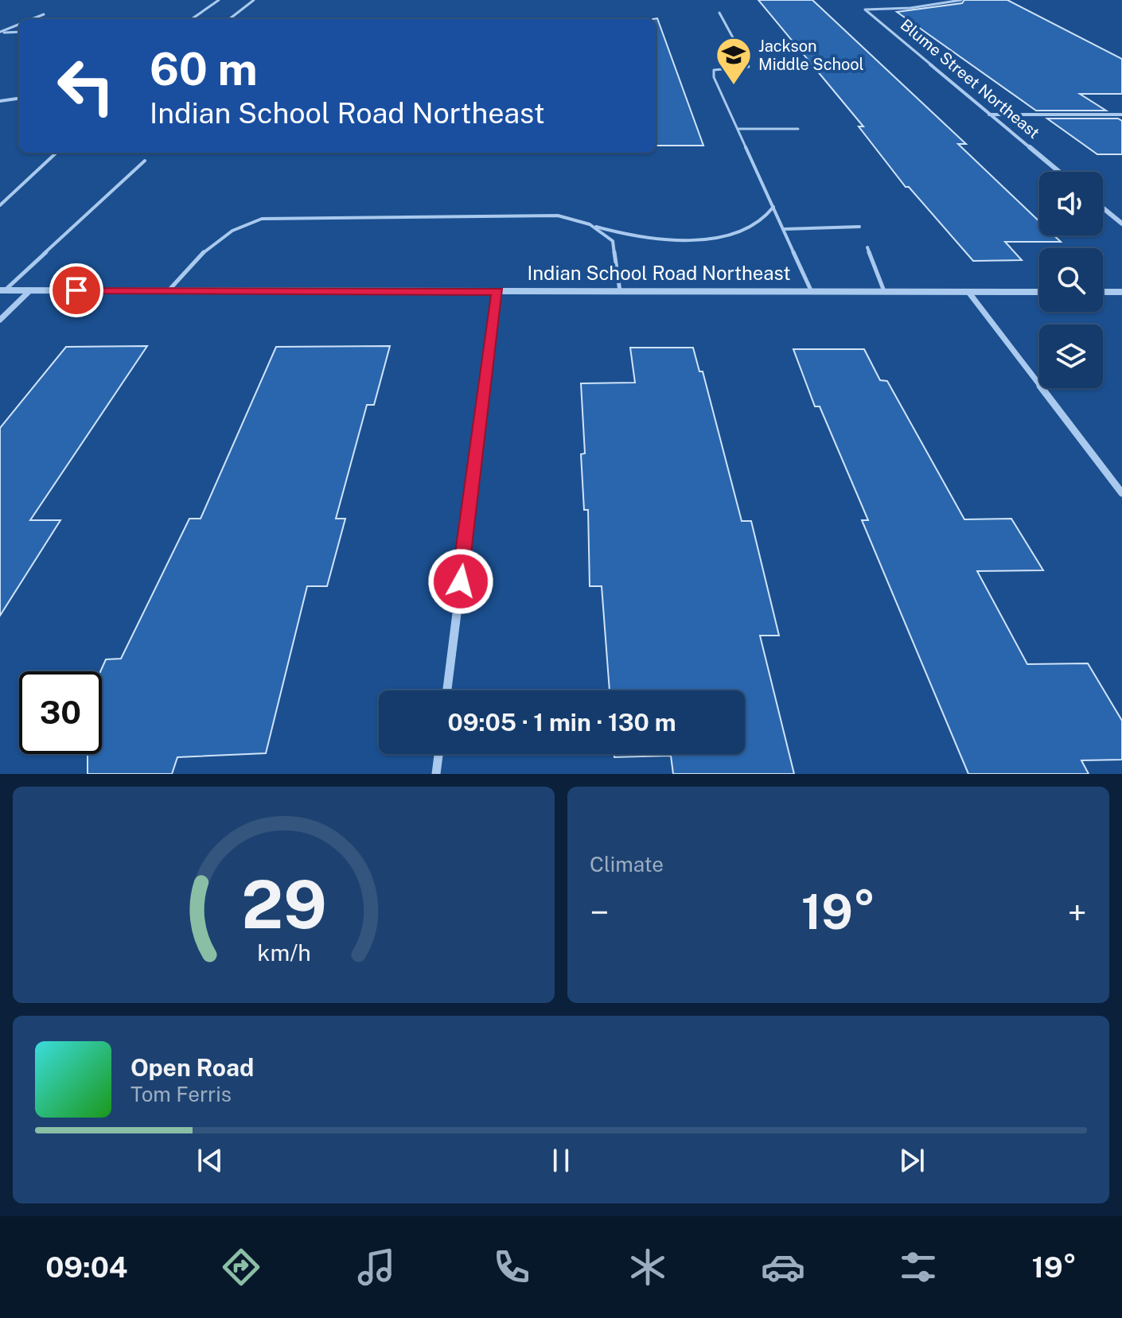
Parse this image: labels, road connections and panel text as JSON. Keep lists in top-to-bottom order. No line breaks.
{"streets":{"street":["Blume Street Northeast","Indian School Road Northeast"]},"places":{"school or university":["Jackson Middle School"]},"page":{"turn":["60 m","Indian School Road Northeast"],"limit":"30","trip":"09:05 · 1 min · 130 m","tile":"Climate","heat":["−","19°","+"],"song":["Open Road","Tom Ferris"],"tabs":["09:04","19°"],"gauge":["29","km/h"]}}
